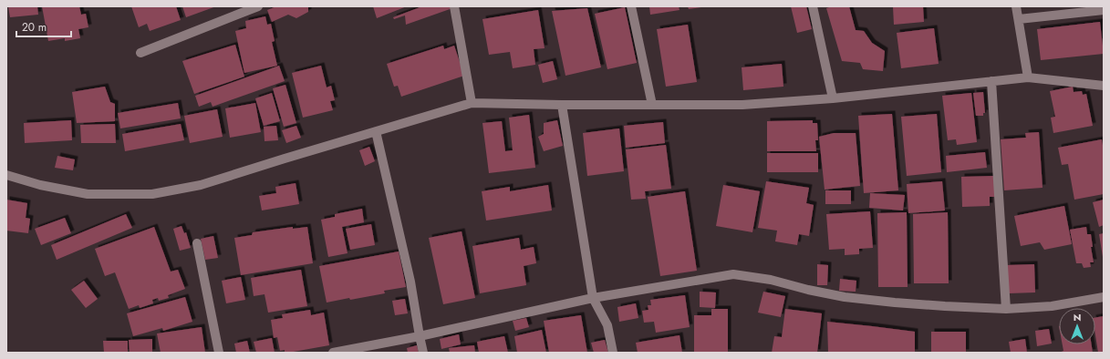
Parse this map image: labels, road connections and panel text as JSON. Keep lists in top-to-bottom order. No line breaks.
{"scale_bar":"20 m","north":"top"}
